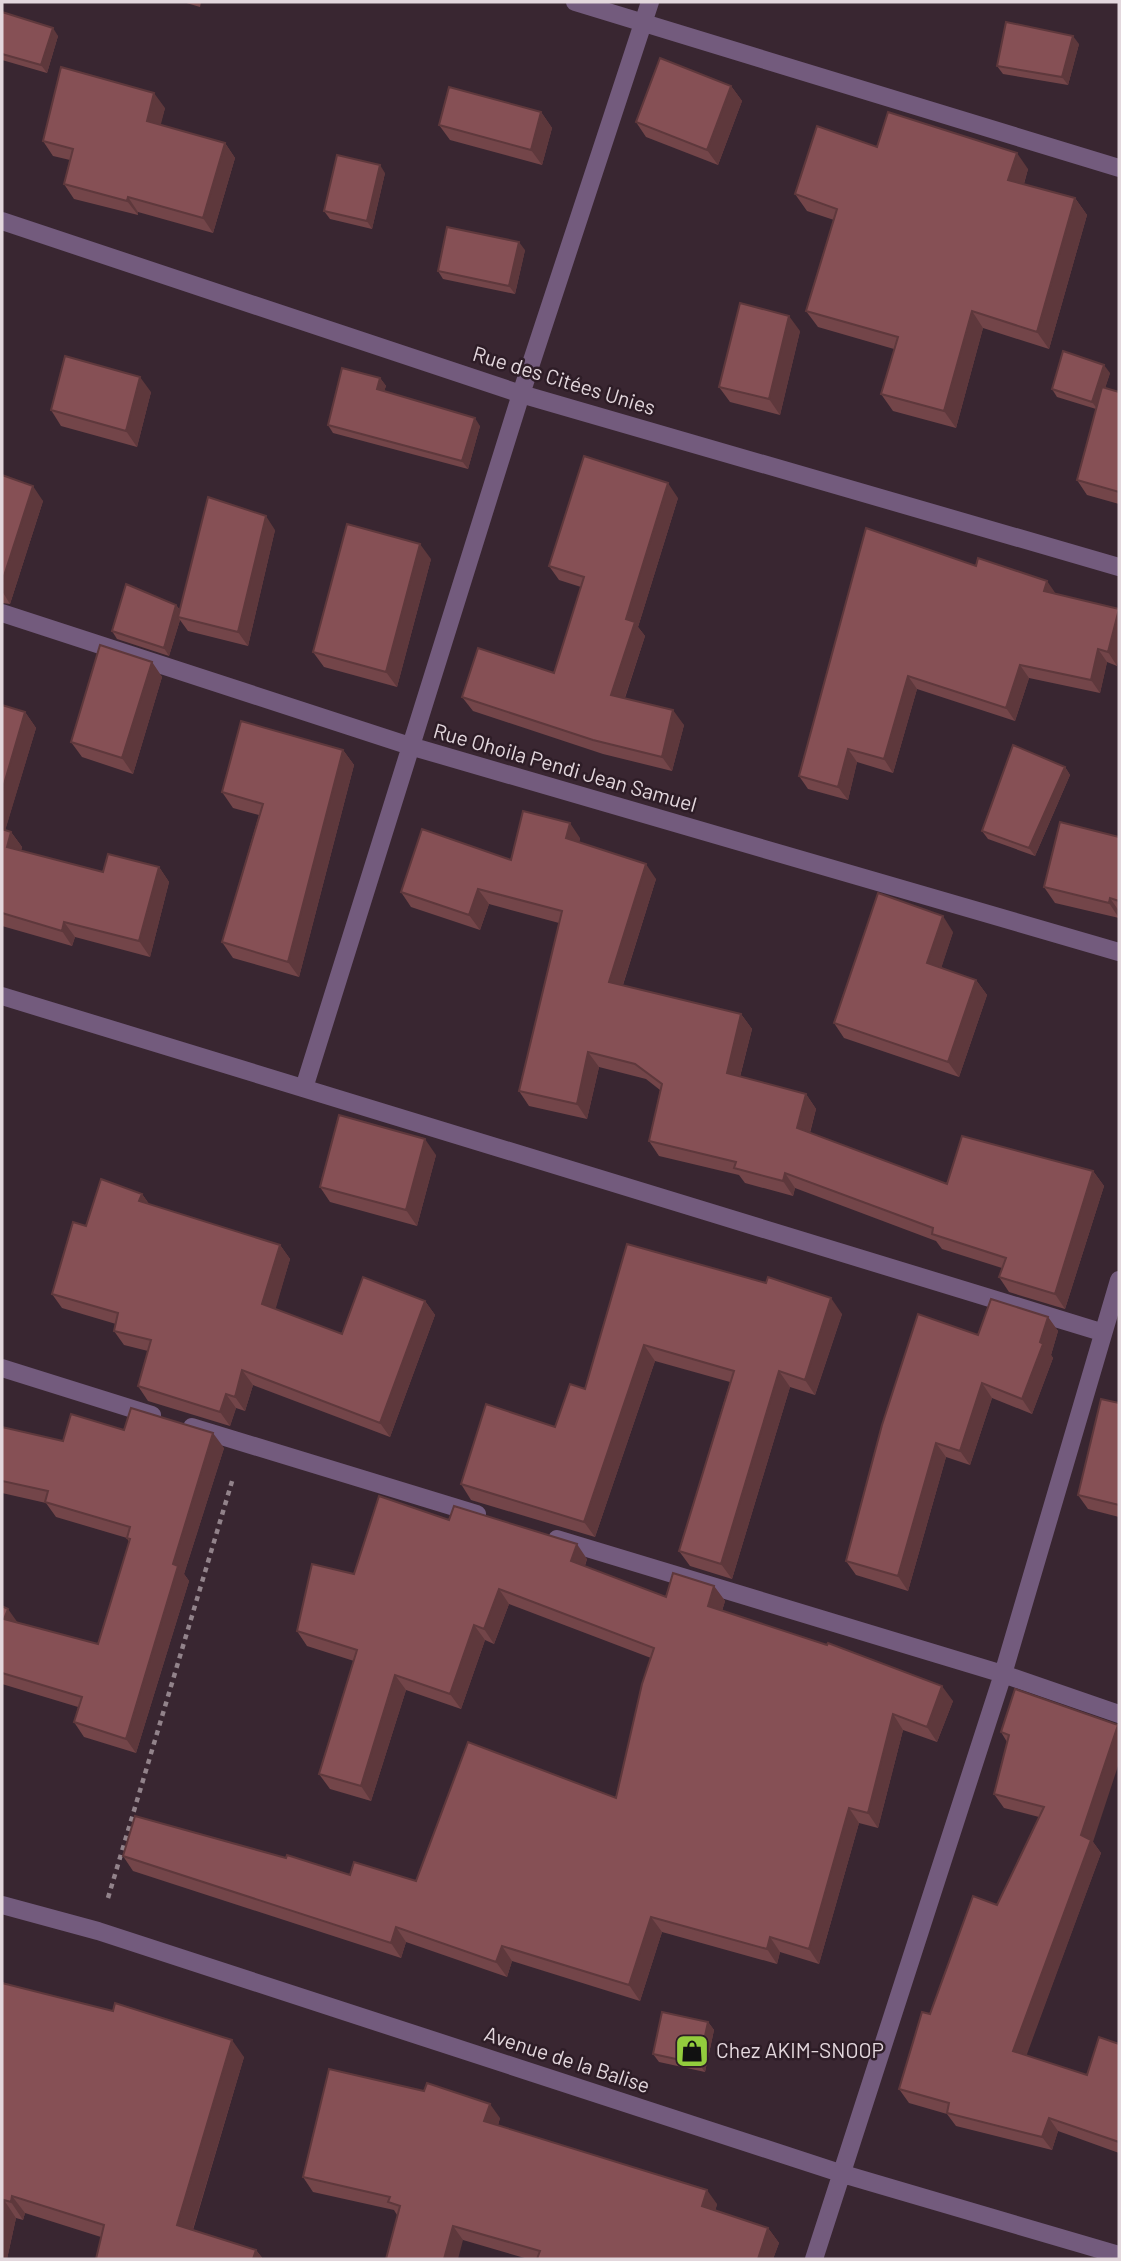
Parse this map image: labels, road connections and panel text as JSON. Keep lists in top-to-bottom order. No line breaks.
{"streets":{"street":["Rue des Citées Unies","Rue Ohoila Pendi Jean Samuel","Avenue de la Balise"]},"places":{"shop":["Chez AKIM-SNOOP"]}}
